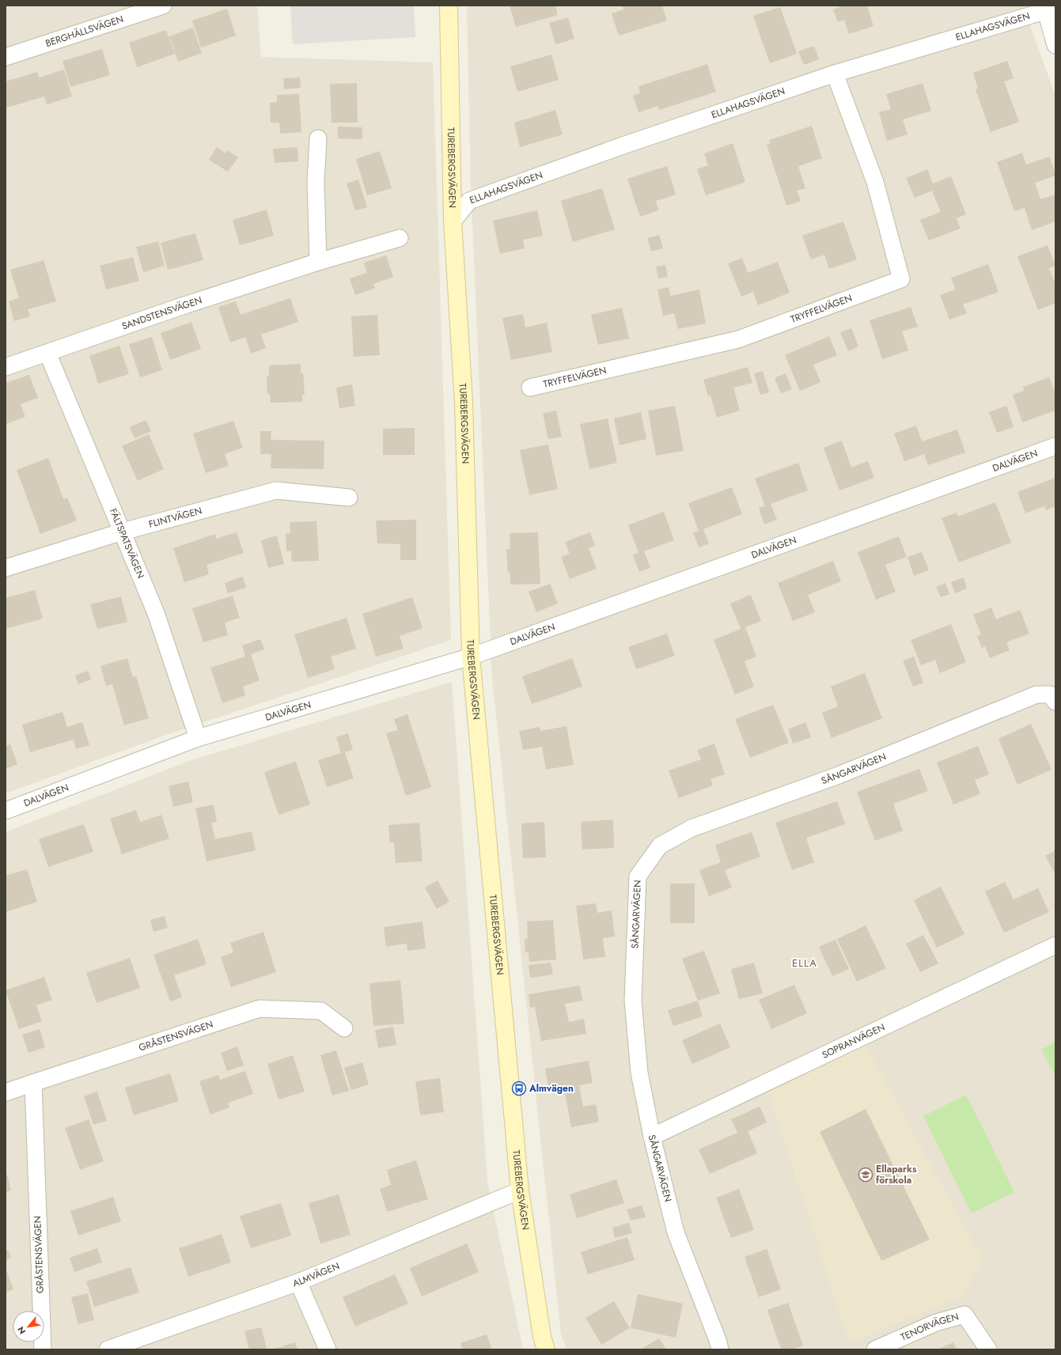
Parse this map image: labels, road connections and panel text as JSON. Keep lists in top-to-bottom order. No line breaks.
{"streets":{"street":["ELLAHAGSVÄGEN","BERGHÄLLSVÄGEN","TUREBERGSVÄGEN","TRYFFELVÄGEN","SANDSTENSVÄGEN","DALVÄGEN","FLINTVÄGEN","FÄLTSPATSVÄGEN","SÅNGARVÄGEN","GRÅSTENSVÄGEN","SOPRANVÄGEN","ALMVÄGEN","TENORVÄGEN"]},"crossings":[["ELLAHAGSVÄGEN","TUREBERGSVÄGEN"],["ELLAHAGSVÄGEN","TRYFFELVÄGEN"],["TUREBERGSVÄGEN","DALVÄGEN"],["TUREBERGSVÄGEN","ALMVÄGEN"],["SANDSTENSVÄGEN","FÄLTSPATSVÄGEN"],["DALVÄGEN","FÄLTSPATSVÄGEN"],["FLINTVÄGEN","FÄLTSPATSVÄGEN"],["SÅNGARVÄGEN","SOPRANVÄGEN"]],"districts":["ELLA"],"places":{"bus stop":["Almvägen"],"school or university":["Ellaparks förskola"]},"north":"bottom left"}
